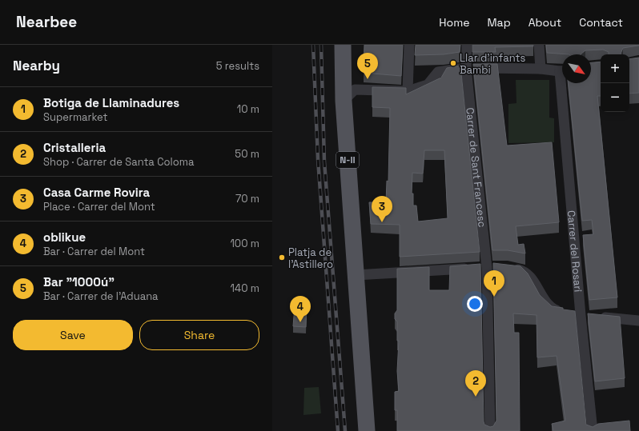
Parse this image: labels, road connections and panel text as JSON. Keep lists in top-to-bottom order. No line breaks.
{"streets":{"main road":["N-II"],"street":["Carrer de Sant Francesc","Carrer del Rosari"]},"places":["Llar d'infants Bambi","Platja de l'Astillero"],"north":"bottom right","page":{"header":"Nearbee","nav":["Home","Map","About","Contact"],"heading":["Nearby","5 results"],"pins":["5","3","1","4","2"],"map_buttons":["+","−"],"list":[{"mark":"1","name":"Botiga de Llaminadures","note":"Supermarket","value":"10 m"},{"mark":"2","name":"Cristalleria","note":"Shop · Carrer de Santa Coloma","value":"50 m"},{"mark":"3","name":"Casa Carme Rovira","note":"Place · Carrer del Mont","value":"70 m"},{"mark":"4","name":"oblikue","note":"Bar · Carrer del Mont","value":"100 m"},{"mark":"5","name":"Bar \"1000ú\"","note":"Bar · Carrer de l'Aduana","value":"140 m"}],"buttons":["Save","Share"]}}
